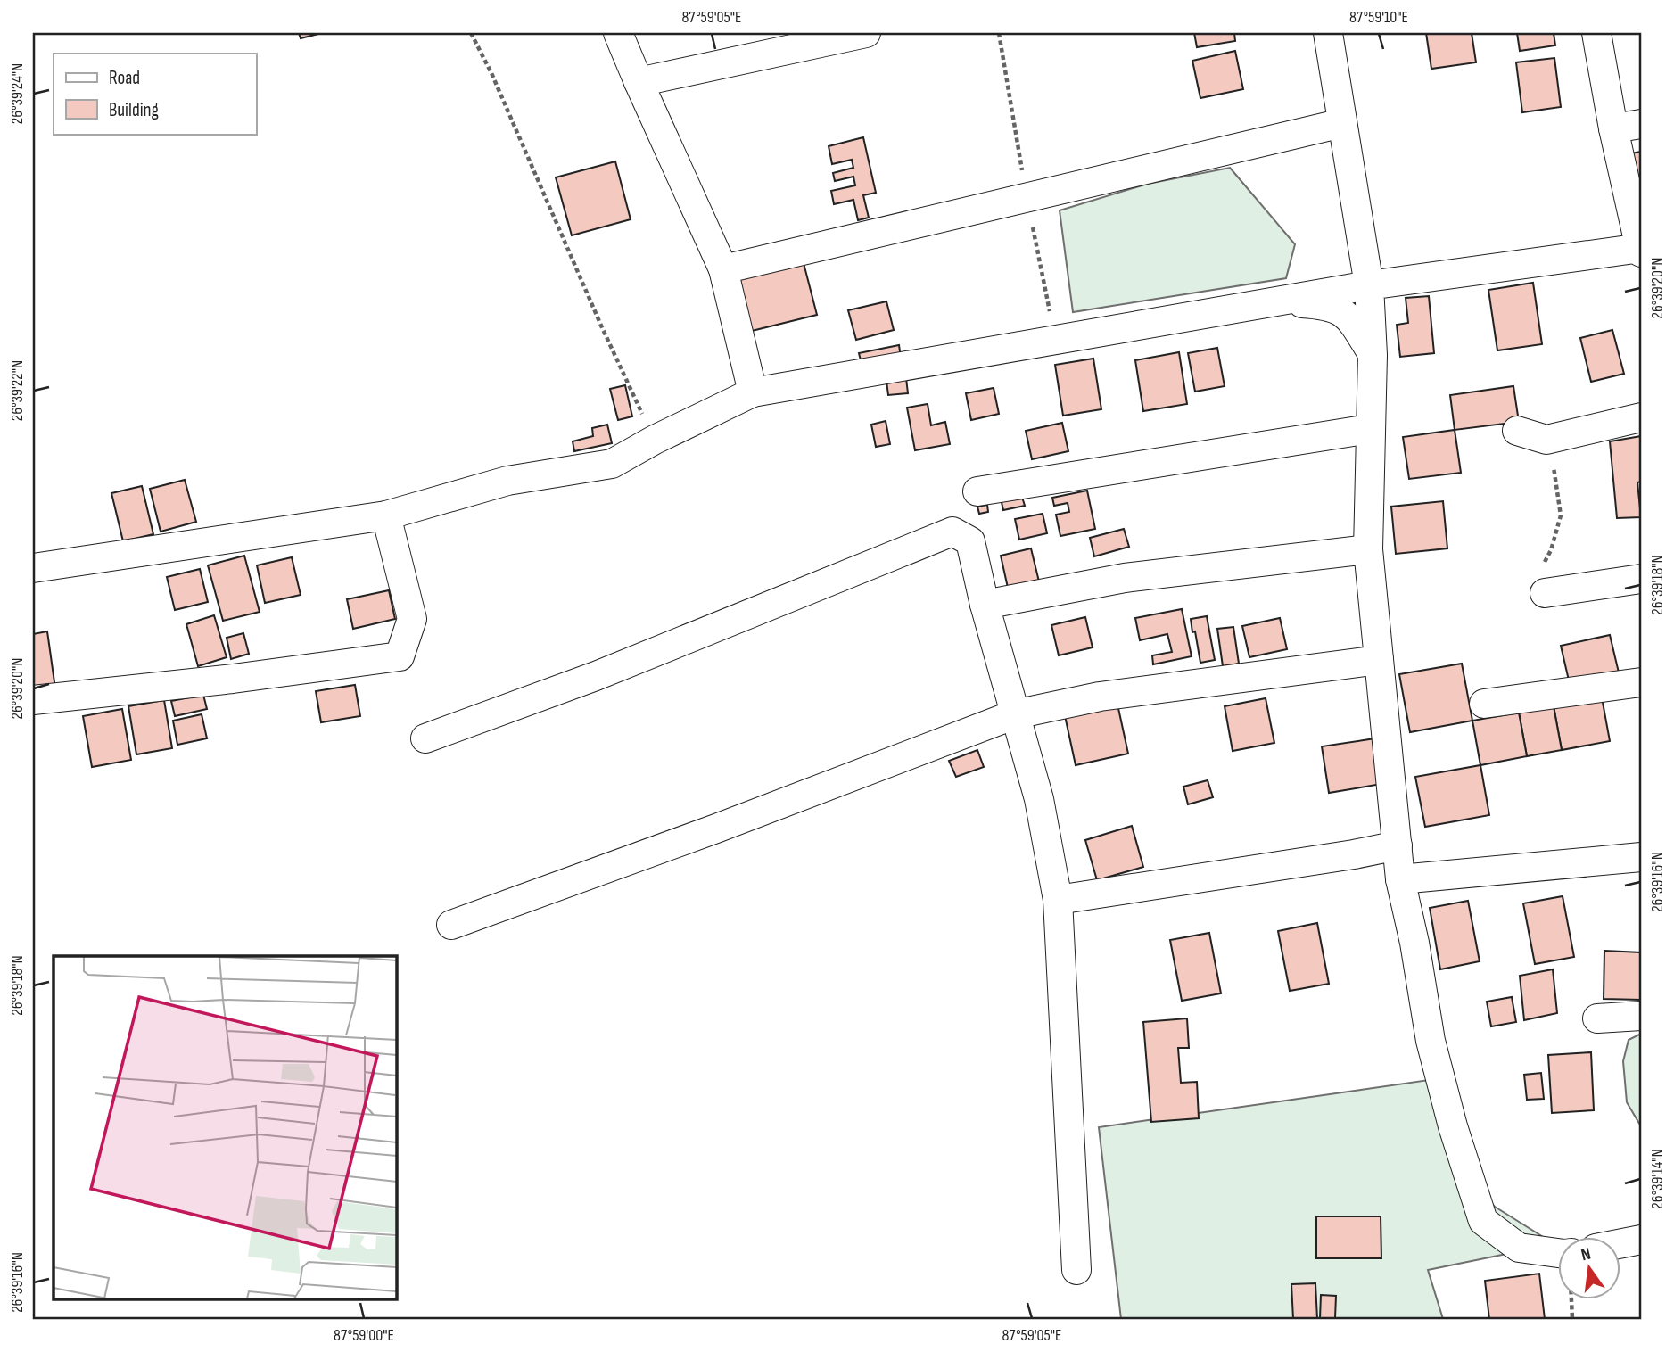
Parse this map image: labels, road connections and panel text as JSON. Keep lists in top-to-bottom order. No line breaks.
{"legend":["Road","Building"],"north":"top","coordinates":["87°59'05\"E","87°59'10\"E","26°39'24\"N","26°39'20\"N","26°39'22\"N","26°39'18\"N","26°39'16\"N","26°39'14\"N","87°59'00\"E"]}
